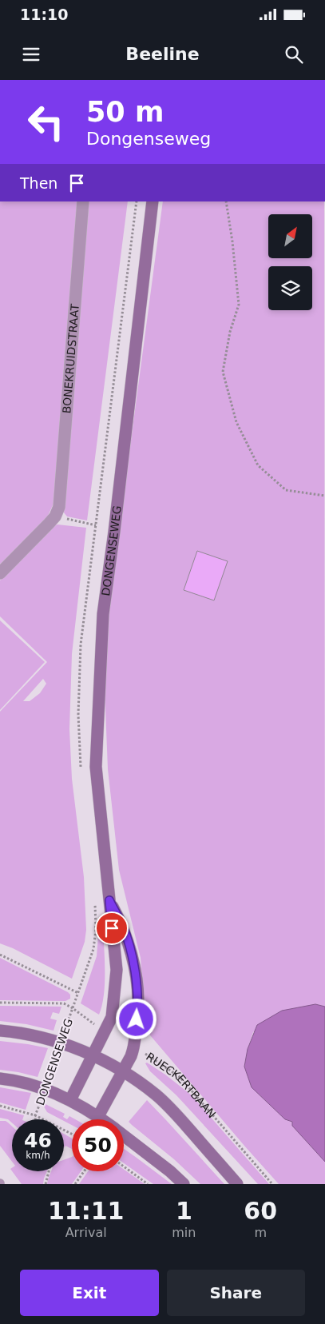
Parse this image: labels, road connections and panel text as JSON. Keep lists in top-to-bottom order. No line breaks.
{"streets":{"main road":["DONGENSEWEG","RUECKERTBAAN"],"street":["BONEKRUIDSTRAAT"]},"crossings":[["DONGENSEWEG","RUECKERTBAAN"]],"north":"top right","page":{"status":"11:10","header":"Beeline","turn":["50 m","Dongenseweg"],"then":"Then","speed":"46 km/h","limit":"50","eta":["11:11","Arrival","1","min","60","m"],"buttons":["Exit","Share"]}}
